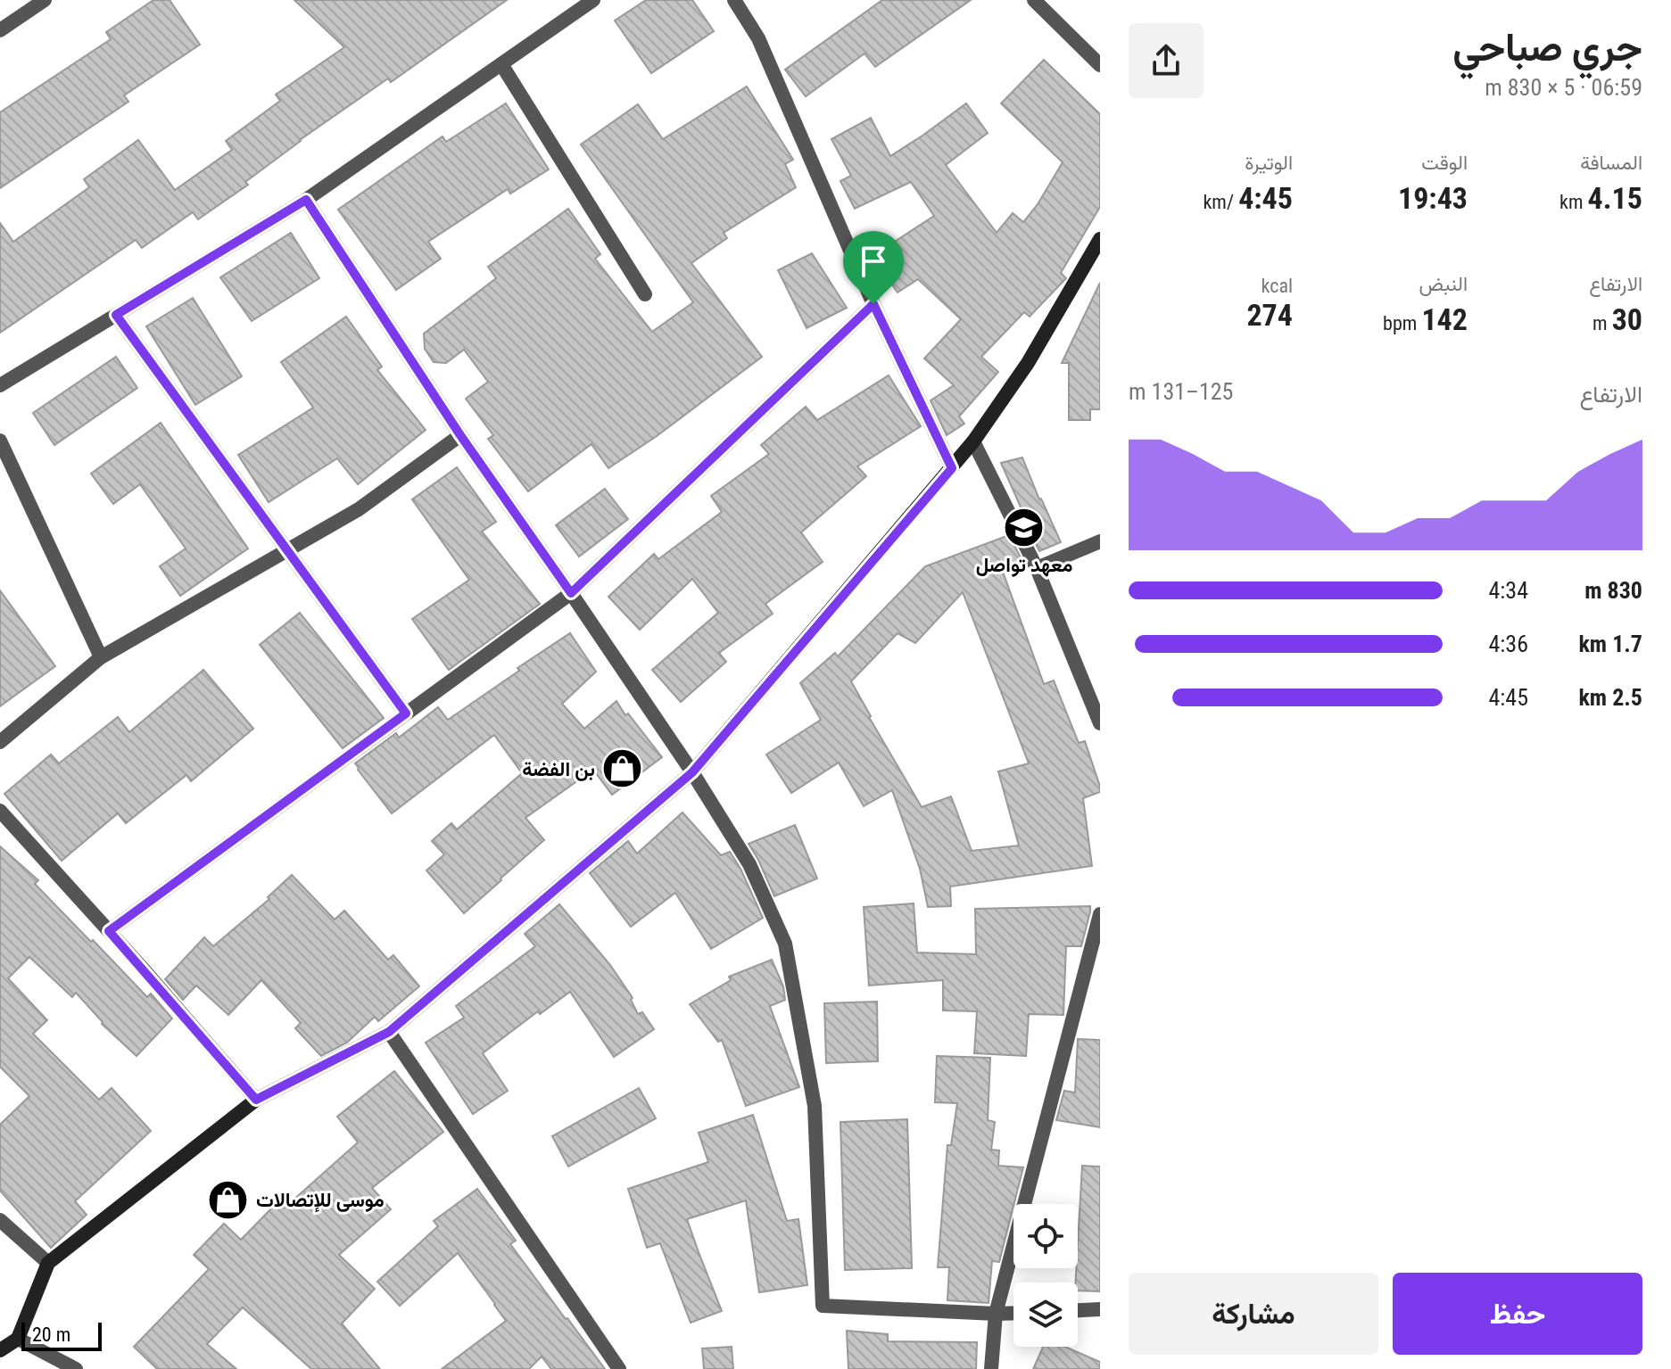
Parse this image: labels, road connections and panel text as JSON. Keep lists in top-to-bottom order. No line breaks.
{"places":{"school or university":["معهد تواصل"],"shop":["بن الفضة","موسى للإتصالات"]},"scale_bar":"20 m","page":{"heading":["جري صباحي","06:59 · 5 × 830 m"],"stats":[["المسافة","4.15 km"],["الوقت","19:43"],["الوتيرة","4:45 /km"],["الارتفاع","30 m"],["النبض","142 bpm"],["kcal","274"]],"chart":["الارتفاع","125–131 m"],"list":[{"name":"830 m","note":"4:34"},{"name":"1.7 km","note":"4:36"},{"name":"2.5 km","note":"4:45"}],"buttons":["حفظ","مشاركة"],"scale":"20 m"}}
